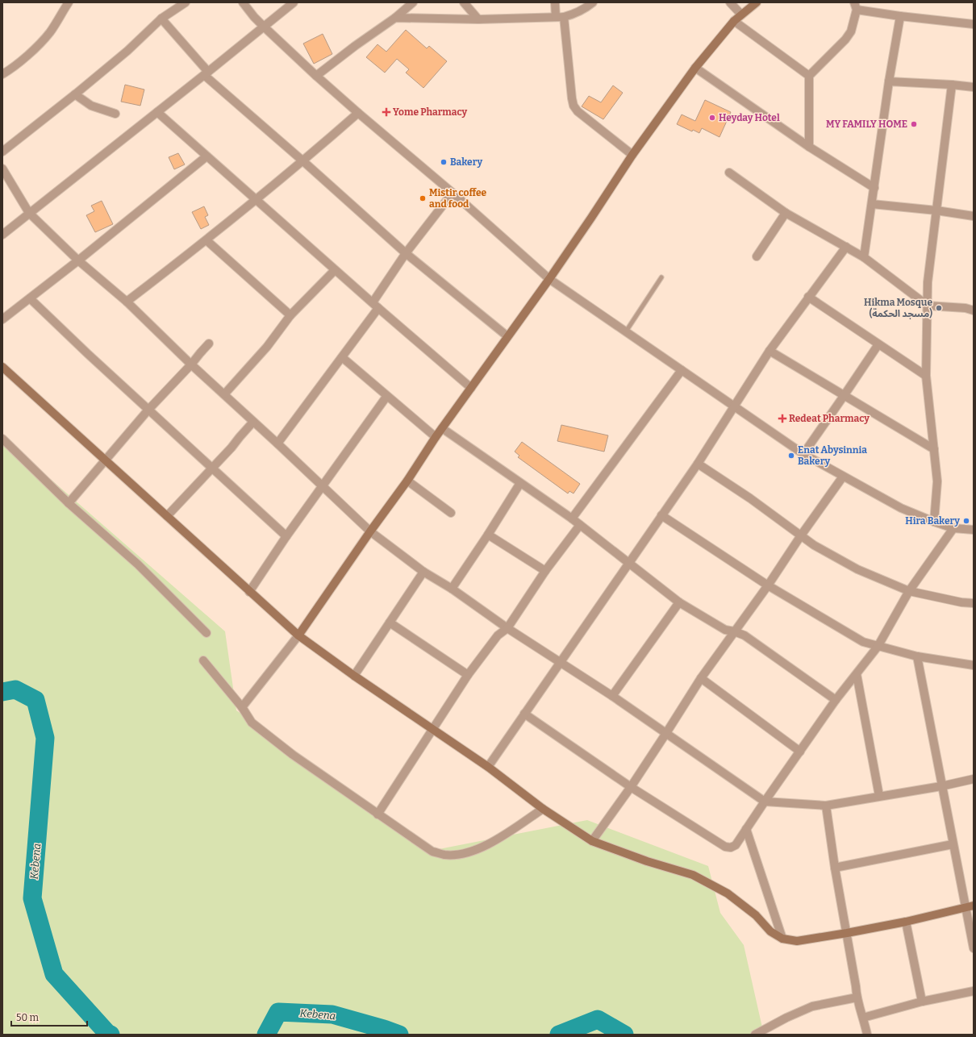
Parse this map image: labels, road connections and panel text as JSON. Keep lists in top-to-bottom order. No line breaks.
{"water":["Kebena"],"places":{"health":["Yome Pharmacy","Redeat Pharmacy"],"other":["Heyday Hotel","MY FAMILY HOME","Bakery","Mistir coffee and food","Hikma Mosque (مسجد الحكمة)","Enat Abysinnia Bakery","Hira Bakery"]},"scale_bar":"50 m"}
